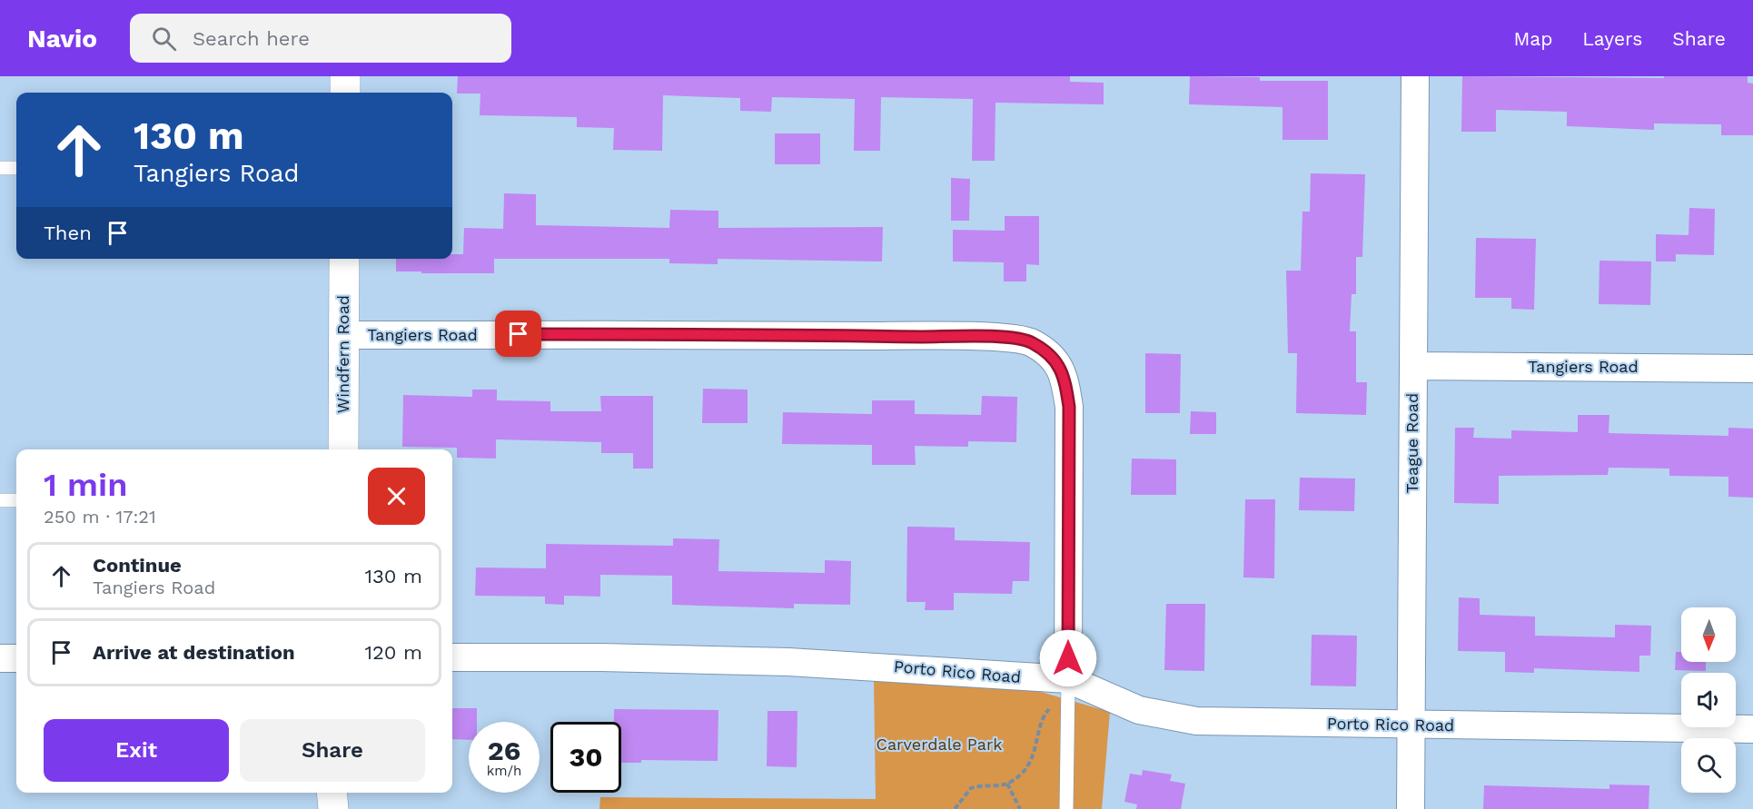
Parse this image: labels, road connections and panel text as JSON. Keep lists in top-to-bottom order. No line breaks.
{"streets":{"street":["Tangiers Road","Windfern Road","Teague Road","Porto Rico Road"]},"crossings":[["Tangiers Road","Windfern Road"],["Tangiers Road","Teague Road"],["Tangiers Road","Porto Rico Road"],["Teague Road","Porto Rico Road"]],"parks":["Carverdale Park"],"north":"bottom","page":{"header":"Navio","search":"Search here","nav":["Map","Layers","Share"],"turn":["130 m","Tangiers Road"],"then":"Then","heading":["1 min","250 m · 17:21"],"list":[{"name":"Continue","note":"Tangiers Road","value":"130 m"},{"name":"Arrive at destination","value":"120 m"}],"buttons":["Exit","Share"],"speed":"26 km/h","limit":"30"}}
